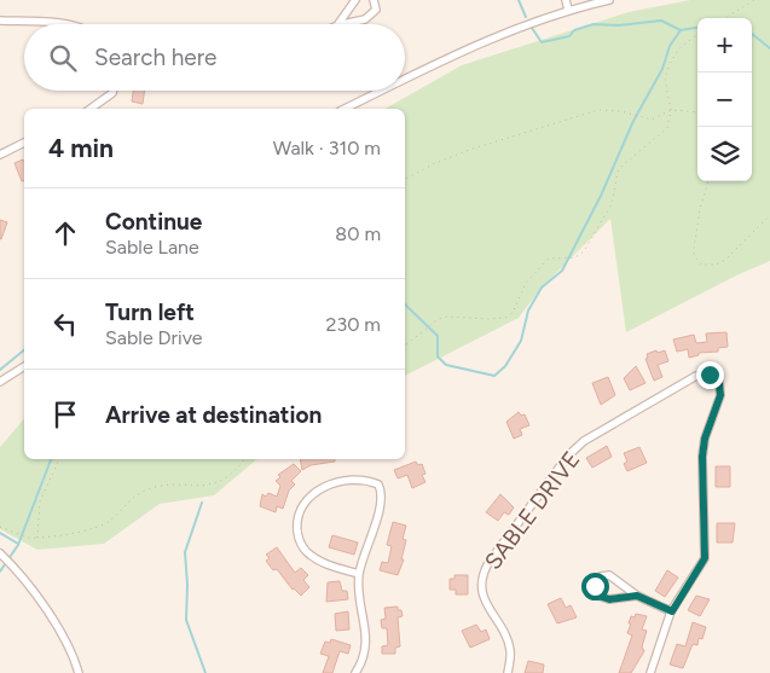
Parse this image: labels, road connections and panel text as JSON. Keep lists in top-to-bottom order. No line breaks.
{"streets":{"street":["SABLE DRIVE"]},"page":{"map_buttons":["+","−"],"search":"Search here","heading":["4 min","Walk · 310 m"],"list":[["Continue","Sable Lane","80 m"],["Turn left","Sable Drive","230 m"],"Arrive at destination"]}}
